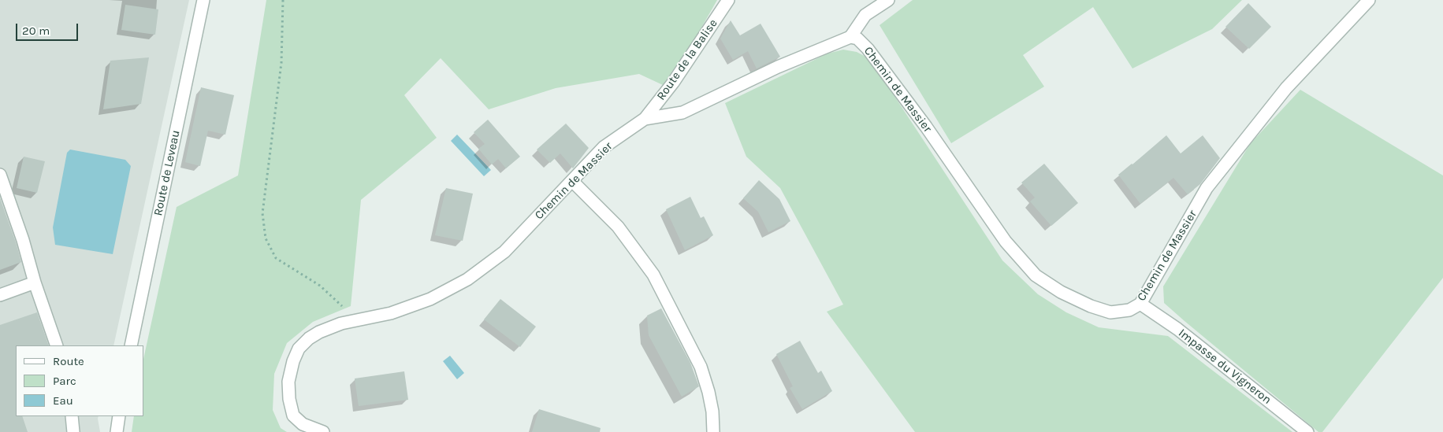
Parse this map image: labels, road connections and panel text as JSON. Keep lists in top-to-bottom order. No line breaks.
{"streets":{"street":["Route de la Balise","Chemin de Massier","Route de Leveau","Impasse du Vigneron"]},"crossings":[["Route de la Balise","Chemin de Massier"],["Chemin de Massier","Impasse du Vigneron"]],"legend":["Route","Parc","Eau"],"scale_bar":"20 m"}
